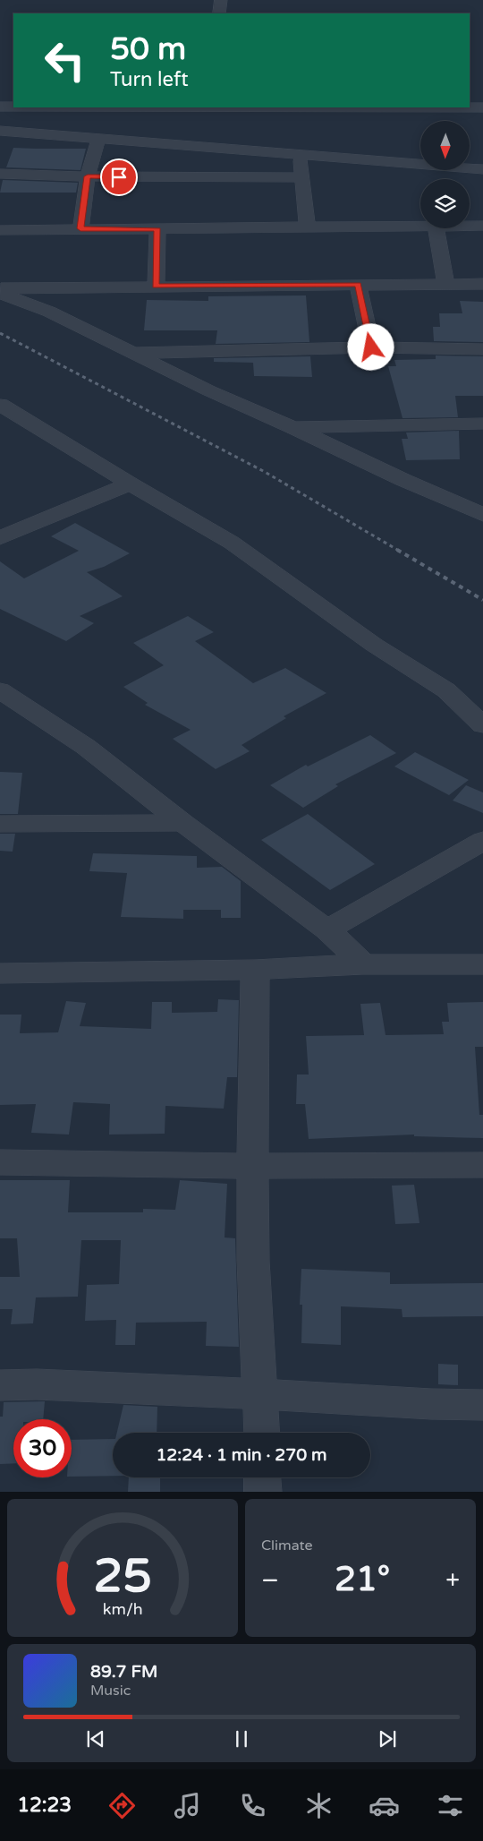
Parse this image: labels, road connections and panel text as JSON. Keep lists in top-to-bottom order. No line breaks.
{"north":"bottom","page":{"turn":["50 m","Turn left"],"limit":"30","trip":"12:24 · 1 min · 270 m","tile":"Climate","heat":["−","21°","+"],"song":["89.7 FM","Music"],"tabs":"12:23","gauge":["25","km/h"]}}
